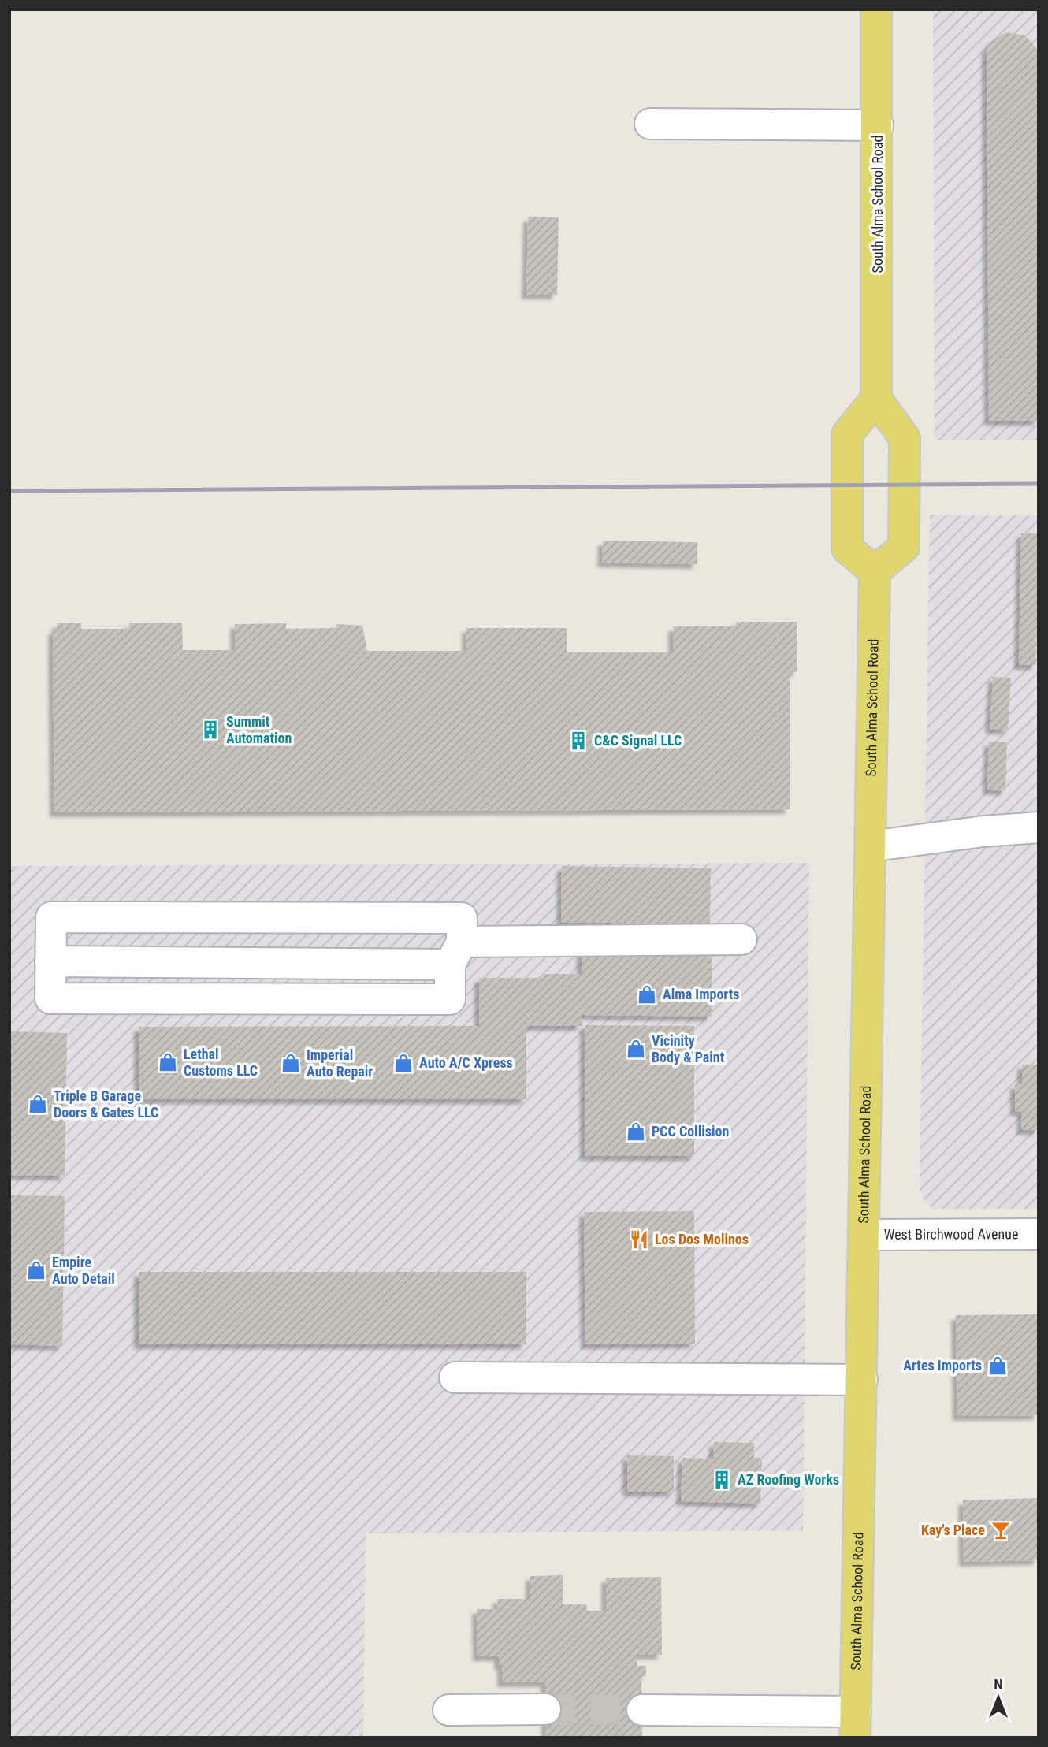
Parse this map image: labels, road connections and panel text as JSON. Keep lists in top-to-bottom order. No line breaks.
{"streets":{"main road":["South Alma School Road"],"street":["West Birchwood Avenue"]},"crossings":[["South Alma School Road","West Birchwood Avenue"]],"places":{"building":["Summit Automation","C&C Signal LLC","AZ Roofing Works"],"shop":["Alma Imports","Vicinity Body & Paint","Lethal Customs LLC","Imperial Auto Repair","Auto A/C Xpress","Triple B Garage Doors & Gates LLC","PCC Collision","Empire Auto Detail","Artes Imports"],"restaurant":["Los Dos Molinos"],"bar":["Kay's Place"]},"north":"top"}
